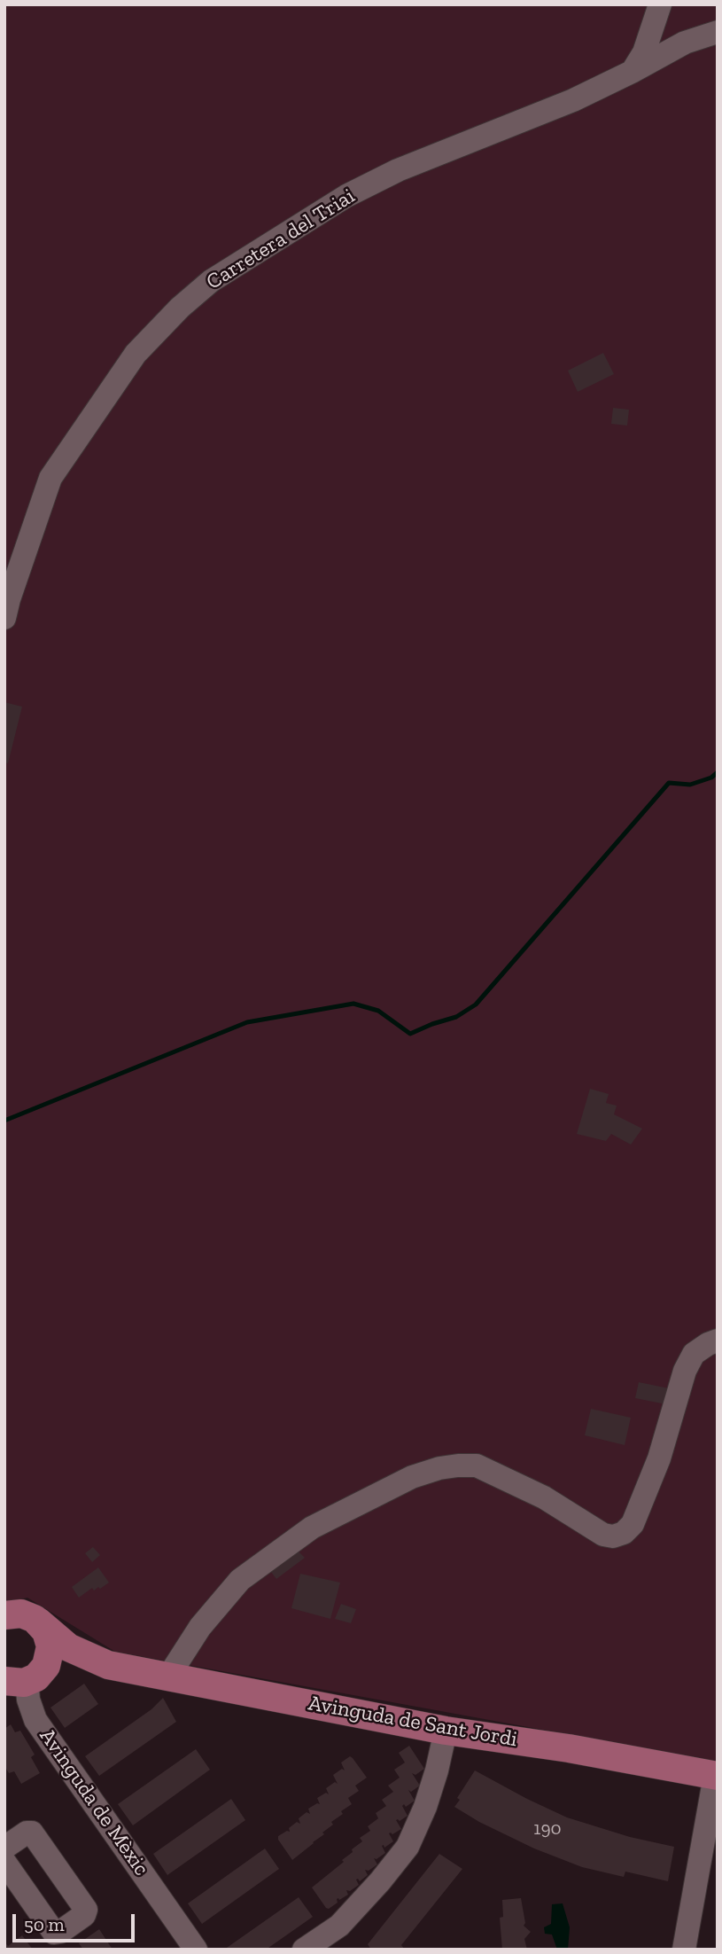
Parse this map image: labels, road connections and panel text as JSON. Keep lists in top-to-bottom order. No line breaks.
{"streets":{"main road":["Avinguda de Sant Jordi"],"street":["Carretera del Triai","Avinguda de Mèxic"]},"crossings":[["Avinguda de Sant Jordi","Avinguda de Mèxic"]],"house_numbers":["190"],"scale_bar":"50 m"}
